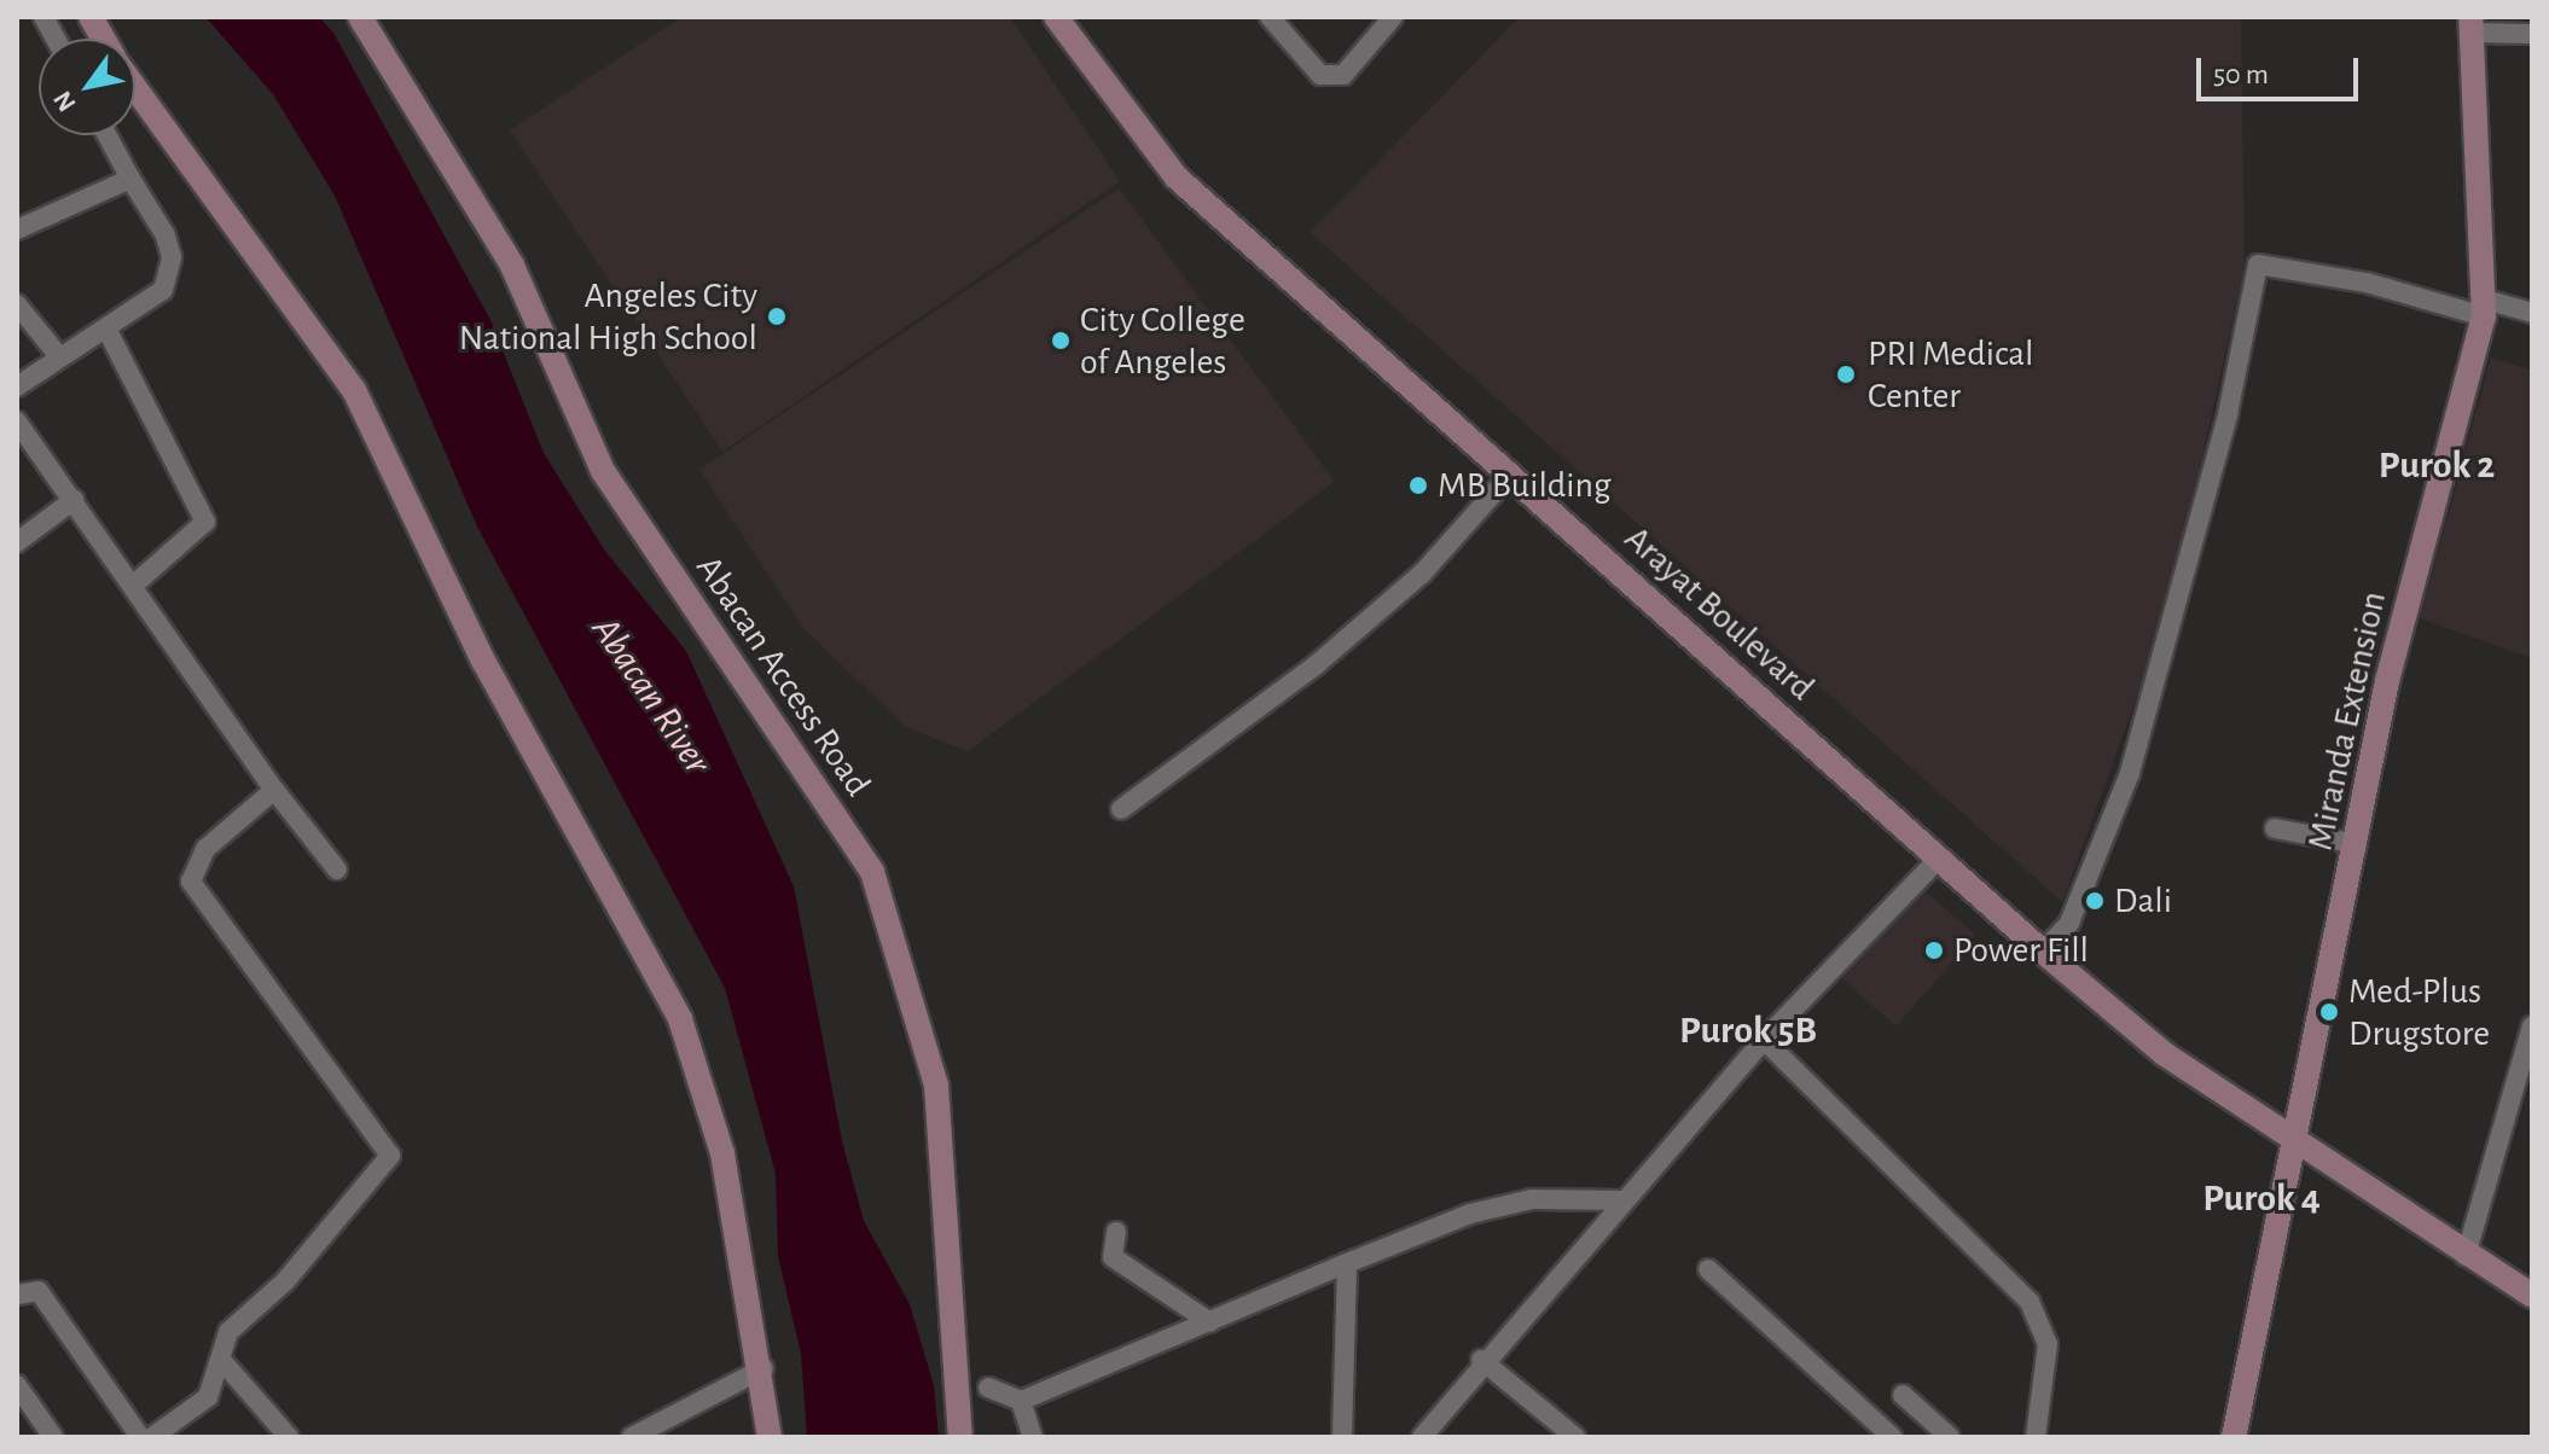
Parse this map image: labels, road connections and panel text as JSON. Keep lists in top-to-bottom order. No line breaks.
{"streets":{"main road":["Arayat Boulevard","Abacan Access Road","Miranda Extension"]},"crossings":[["Arayat Boulevard","Miranda Extension"]],"districts":["Purok 2","Purok 5B","Purok 4"],"water":["Abacan River"],"places":["Angeles City National High School","City College of Angeles","PRI Medical Center","MB Building","Dali","Power Fill","Med-Plus Drugstore"],"scale_bar":"50 m","north":"bottom left"}
